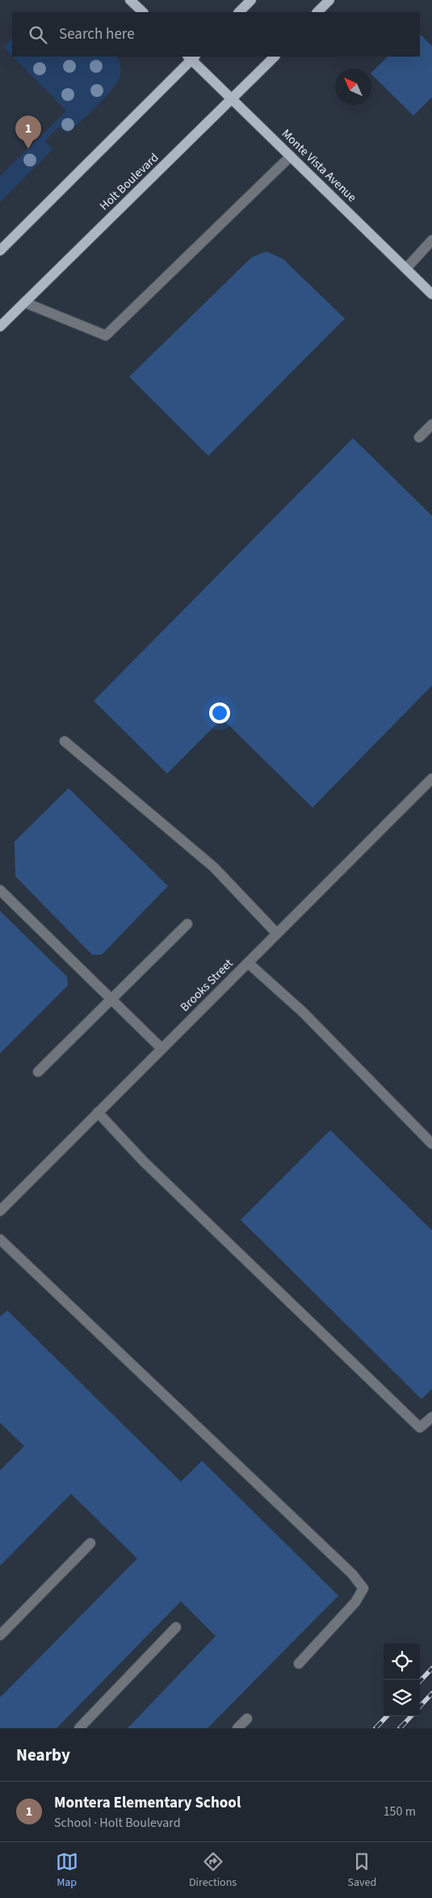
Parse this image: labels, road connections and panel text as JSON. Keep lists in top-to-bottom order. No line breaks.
{"streets":{"main road":["Monte Vista Avenue","Holt Boulevard"],"street":["Brooks Street"]},"crossings":[["Monte Vista Avenue","Holt Boulevard"]],"north":"top left","page":{"search":"Search here","pins":"1","heading":"Nearby","list":[{"mark":"1","name":"Montera Elementary School","note":"School · Holt Boulevard","value":"150 m"}],"nav":["Map","Directions","Saved"]}}
